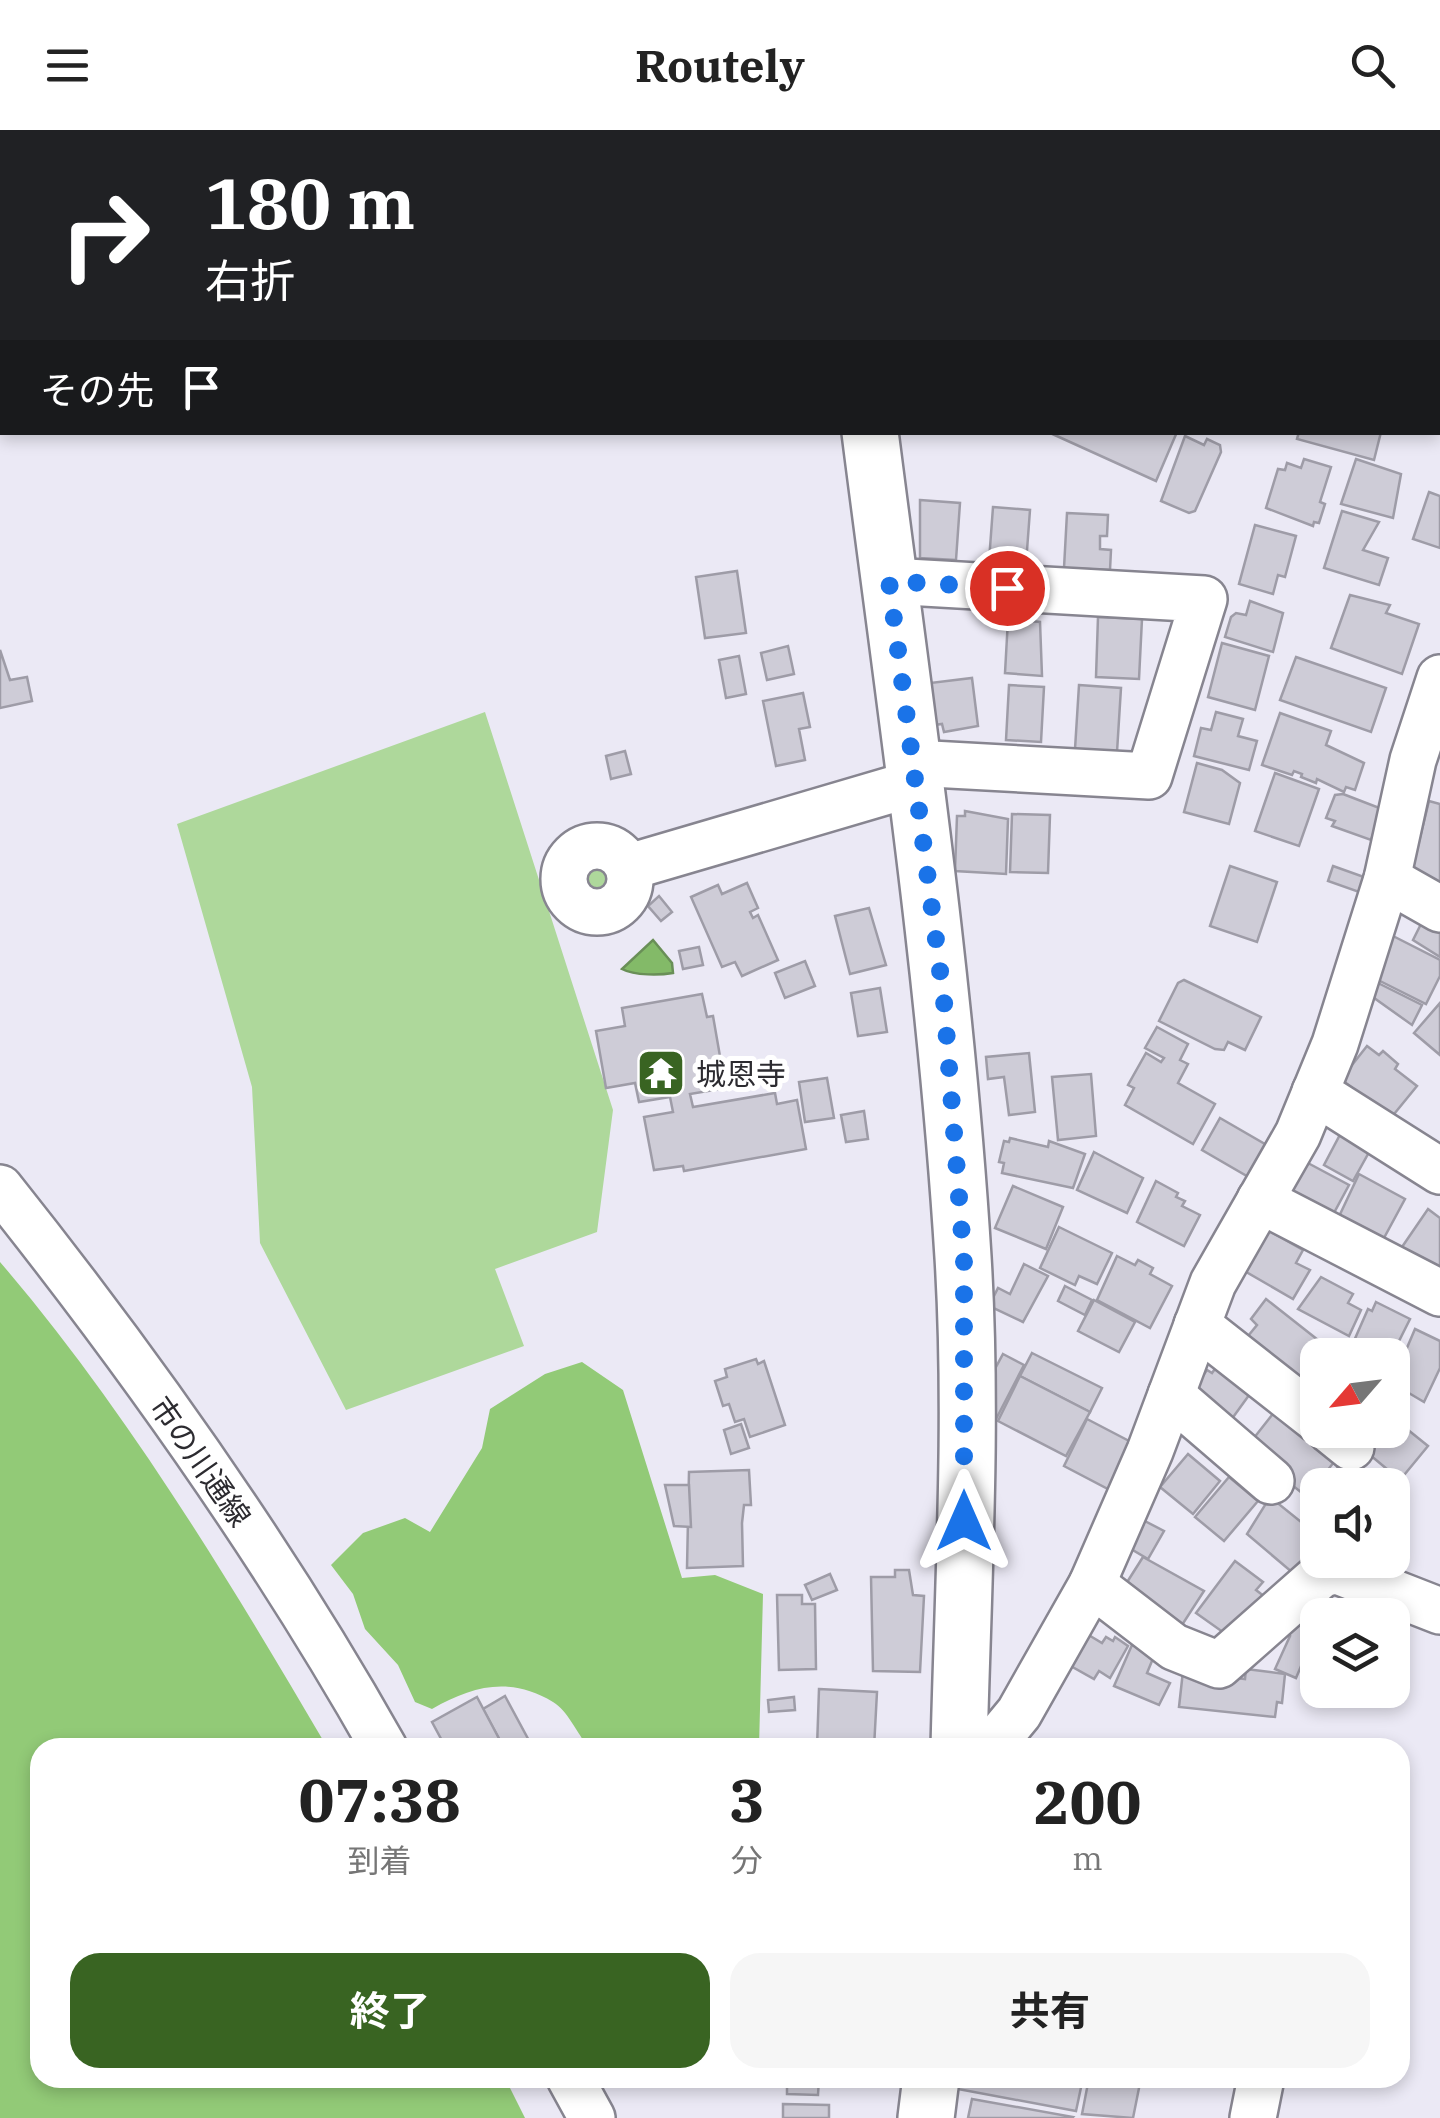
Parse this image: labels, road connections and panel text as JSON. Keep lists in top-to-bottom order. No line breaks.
{"streets":{"street":["市の川通線"]},"places":{"temple":["城恩寺"]},"north":"bottom left","page":{"header":"Routely","turn":["180 m","右折"],"then":"その先","eta":["07:38","到着","3","分","200","m"],"buttons":["終了","共有"]}}
